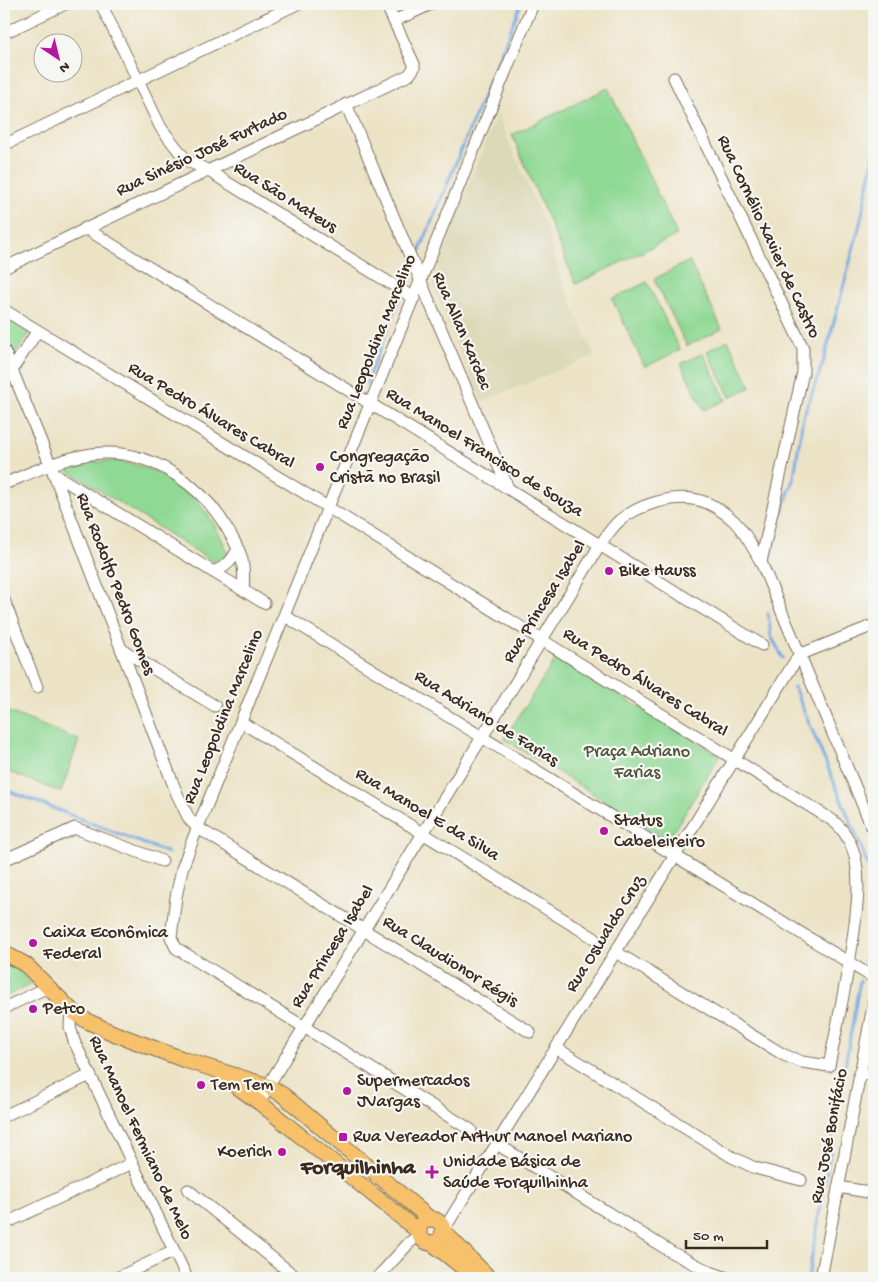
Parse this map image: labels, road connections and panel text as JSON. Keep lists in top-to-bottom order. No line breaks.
{"streets":{"street":["Rua Sinésio José Furtado","Rua São Mateus","Rua Cornélio Xavier de Castro","Rua Allan Kardec","Rua Leopoldina Marcelino","Rua Pedro Álvares Cabral","Rua Manoel Francisco de Souza","Rua Rodolfo Pedro Gomes","Rua Princesa Isabel","Rua Adriano de Farias","Rua Manoel E da Silva","Rua Oswaldo Cruz","Rua Claudionor Régis","Rua José Bonifácio","Rua Manoel Fermiano de Melo"]},"crossings":[["Rua Sinésio José Furtado","Rua São Mateus"],["Rua Sinésio José Furtado","Rua Allan Kardec"],["Rua Sinésio José Furtado","Rua Manoel Francisco de Souza"],["Rua São Mateus","Rua Leopoldina Marcelino"],["Rua Cornélio Xavier de Castro","Rua Princesa Isabel"],["Rua Allan Kardec","Rua Leopoldina Marcelino"],["Rua Allan Kardec","Rua Manoel Francisco de Souza"],["Rua Leopoldina Marcelino","Rua Pedro Álvares Cabral"],["Rua Leopoldina Marcelino","Rua Manoel Francisco de Souza"],["Rua Leopoldina Marcelino","Rua Rodolfo Pedro Gomes"],["Rua Leopoldina Marcelino","Rua Princesa Isabel"],["Rua Leopoldina Marcelino","Rua Adriano de Farias"],["Rua Leopoldina Marcelino","Rua Manoel E da Silva"],["Rua Leopoldina Marcelino","Rua Claudionor Régis"],["Rua Pedro Álvares Cabral","Rua Princesa Isabel"],["Rua Pedro Álvares Cabral","Rua Adriano de Farias"],["Rua Pedro Álvares Cabral","Rua Oswaldo Cruz"],["Rua Manoel Francisco de Souza","Rua Princesa Isabel"],["Rua Rodolfo Pedro Gomes","Rua Claudionor Régis"],["Rua Princesa Isabel","Rua Adriano de Farias"],["Rua Princesa Isabel","Rua Manoel E da Silva"],["Rua Princesa Isabel","Rua Oswaldo Cruz"],["Rua Princesa Isabel","Rua Claudionor Régis"],["Rua Adriano de Farias","Rua Oswaldo Cruz"]],"districts":["Forquilhinha"],"parks":["Praça Adriano Farias"],"places":{"other":["Congregação Cristã no Brasil","Bike Hauss","Status Cabeleireiro","Caixa Econômica Federal","Petco","Tem Tem","Supermercados JVargas","Koerich"],"transit":["Rua Vereador Arthur Manoel Mariano"],"health":["Unidade Básica de Saúde Forquilhinha"]},"scale_bar":"50 m","north":"bottom right"}
